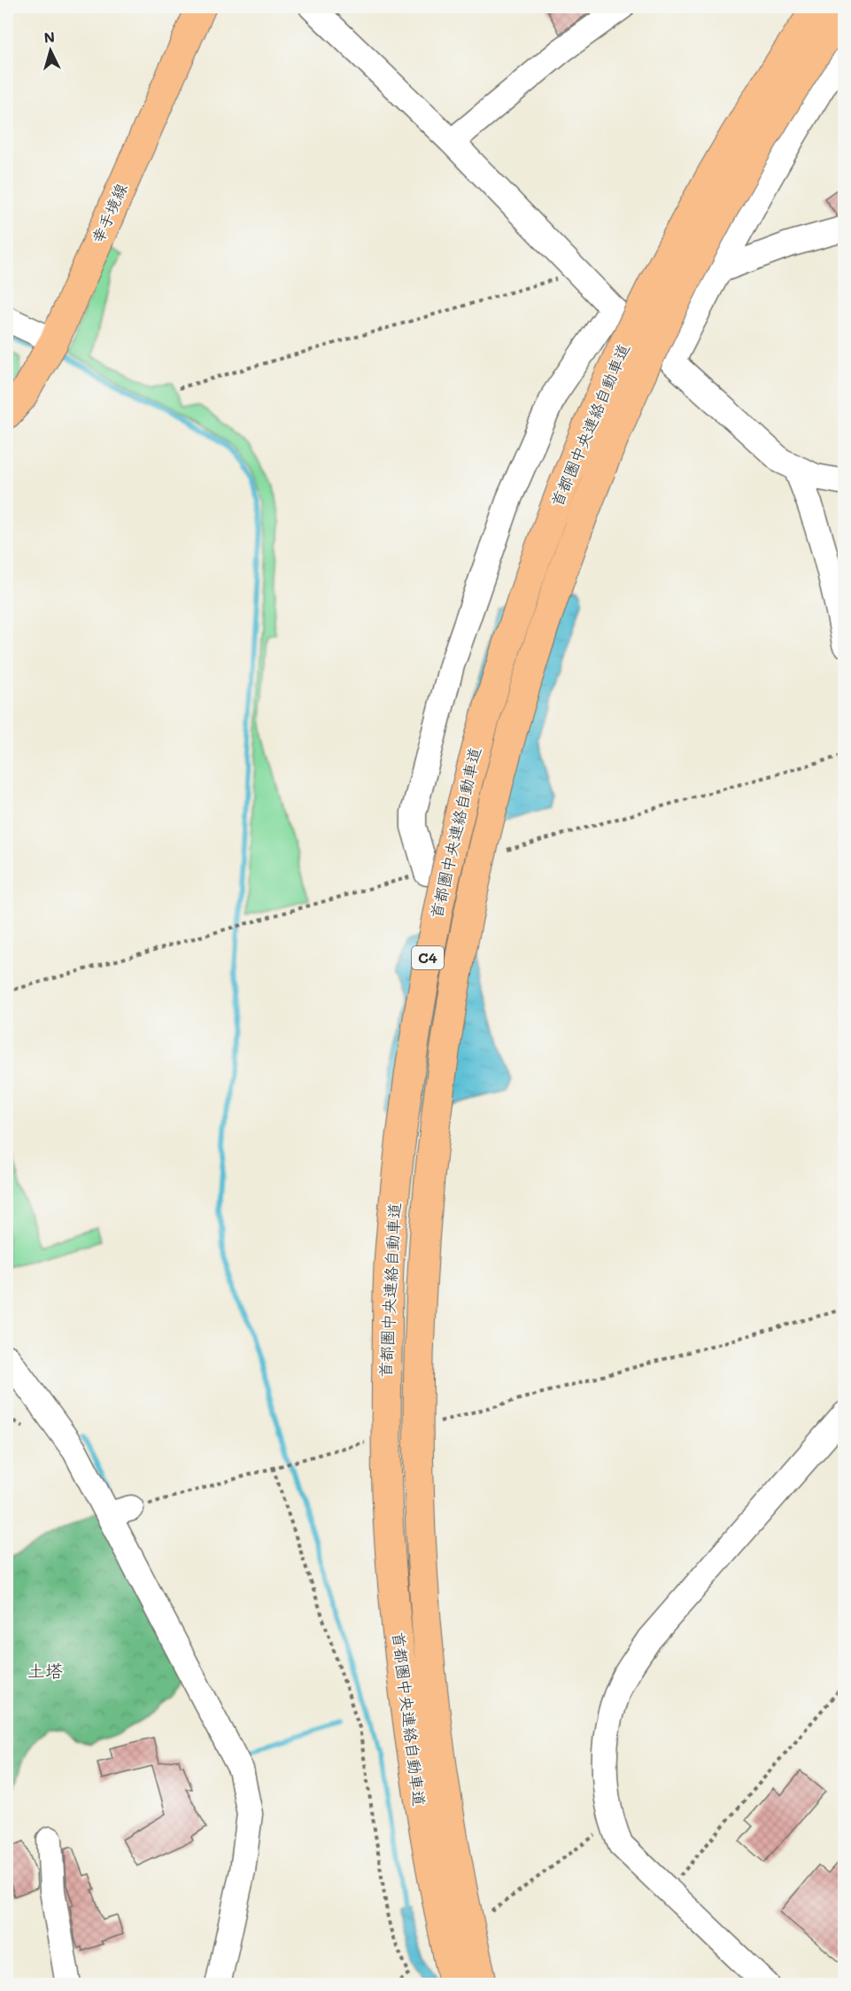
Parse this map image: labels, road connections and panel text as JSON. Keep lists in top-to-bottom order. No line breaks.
{"streets":{"main road":["幸手境線","首都圏中央連絡自動車道","C4"]},"districts":["土塔"],"north":"top"}
